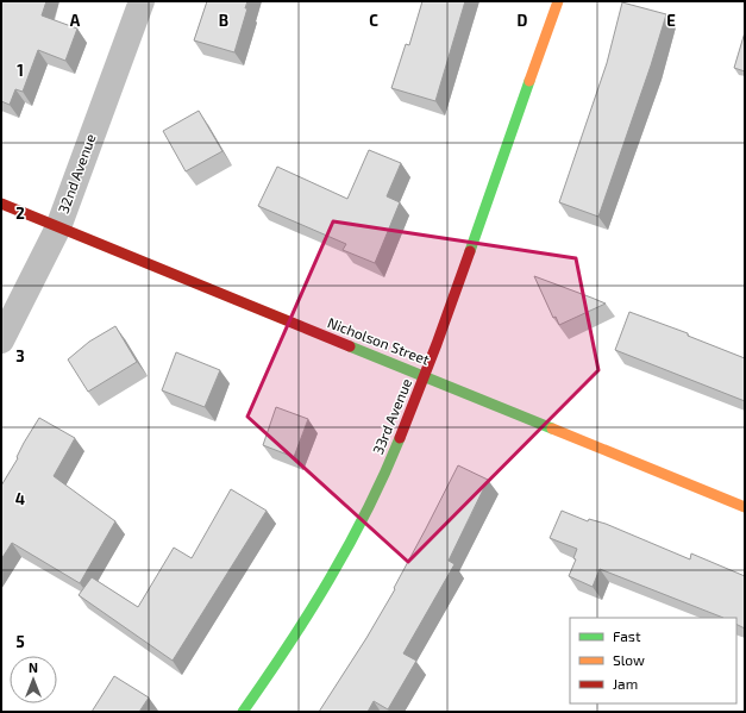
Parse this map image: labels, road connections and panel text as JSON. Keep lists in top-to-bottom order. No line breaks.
{"streets":{"street":["32nd Avenue","Nicholson Street","33rd Avenue"]},"crossings":[["32nd Avenue","Nicholson Street"],["Nicholson Street","33rd Avenue"]],"legend":["Fast","Slow","Jam"],"north":"top","grid":{"columns":["A","B","C","D","E"],"rows":["1","2","3","4","5"]}}
